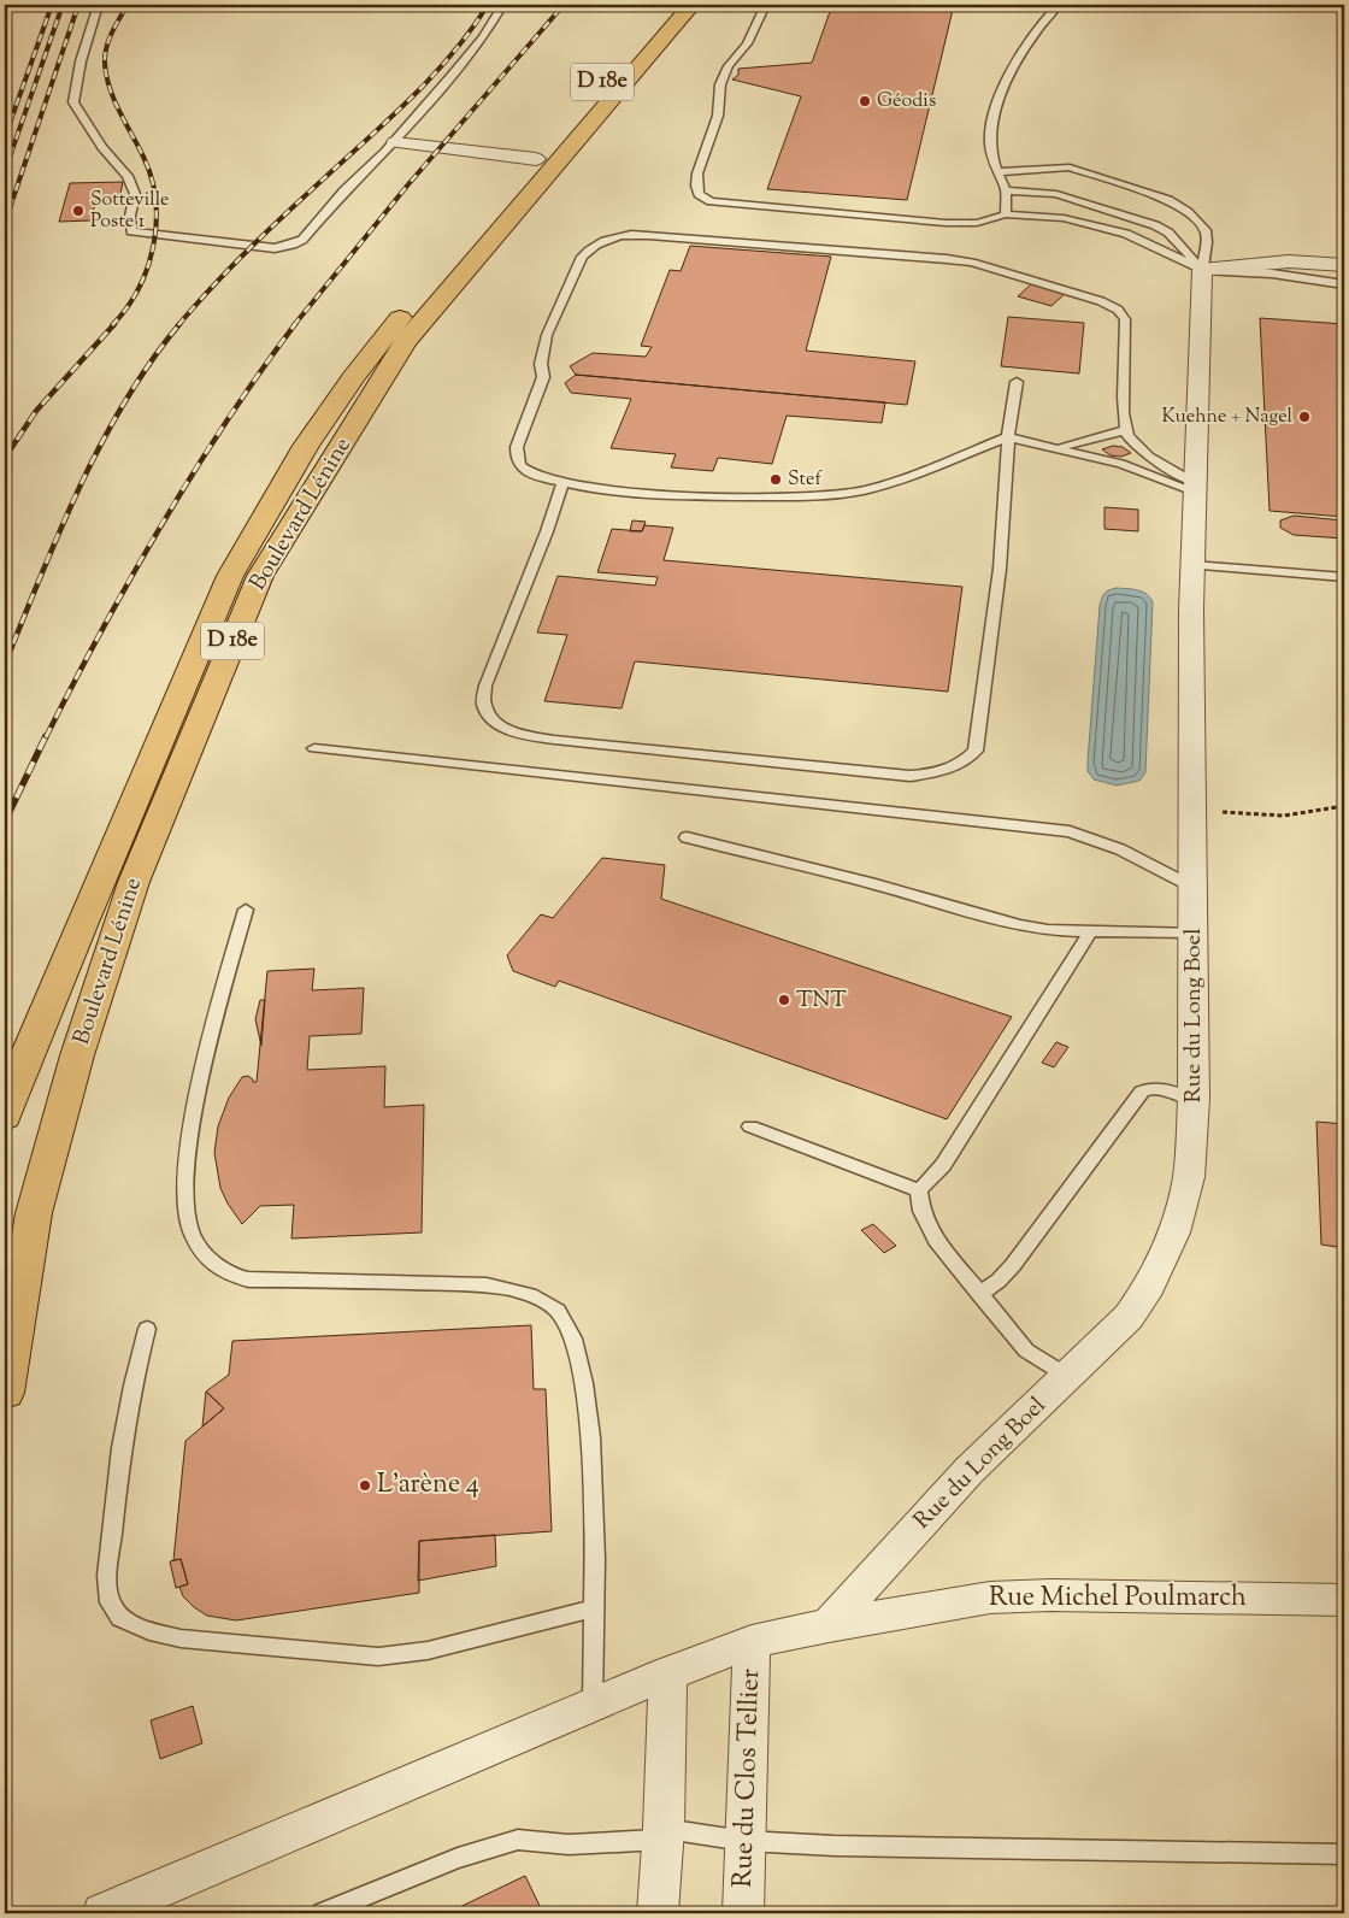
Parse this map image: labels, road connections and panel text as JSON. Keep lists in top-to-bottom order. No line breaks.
{"streets":{"main road":["D 18e","Boulevard Lénine"],"street":["Rue du Long Boel","Rue Michel Poulmarch","Rue du Clos Tellier"]},"crossings":[["Rue du Long Boel","Rue Michel Poulmarch"],["Rue Michel Poulmarch","Rue du Clos Tellier"]],"places":["Géodis","Sotteville Poste 1","Kuehne + Nagel","Stef","TNT","L'arène 4"]}
